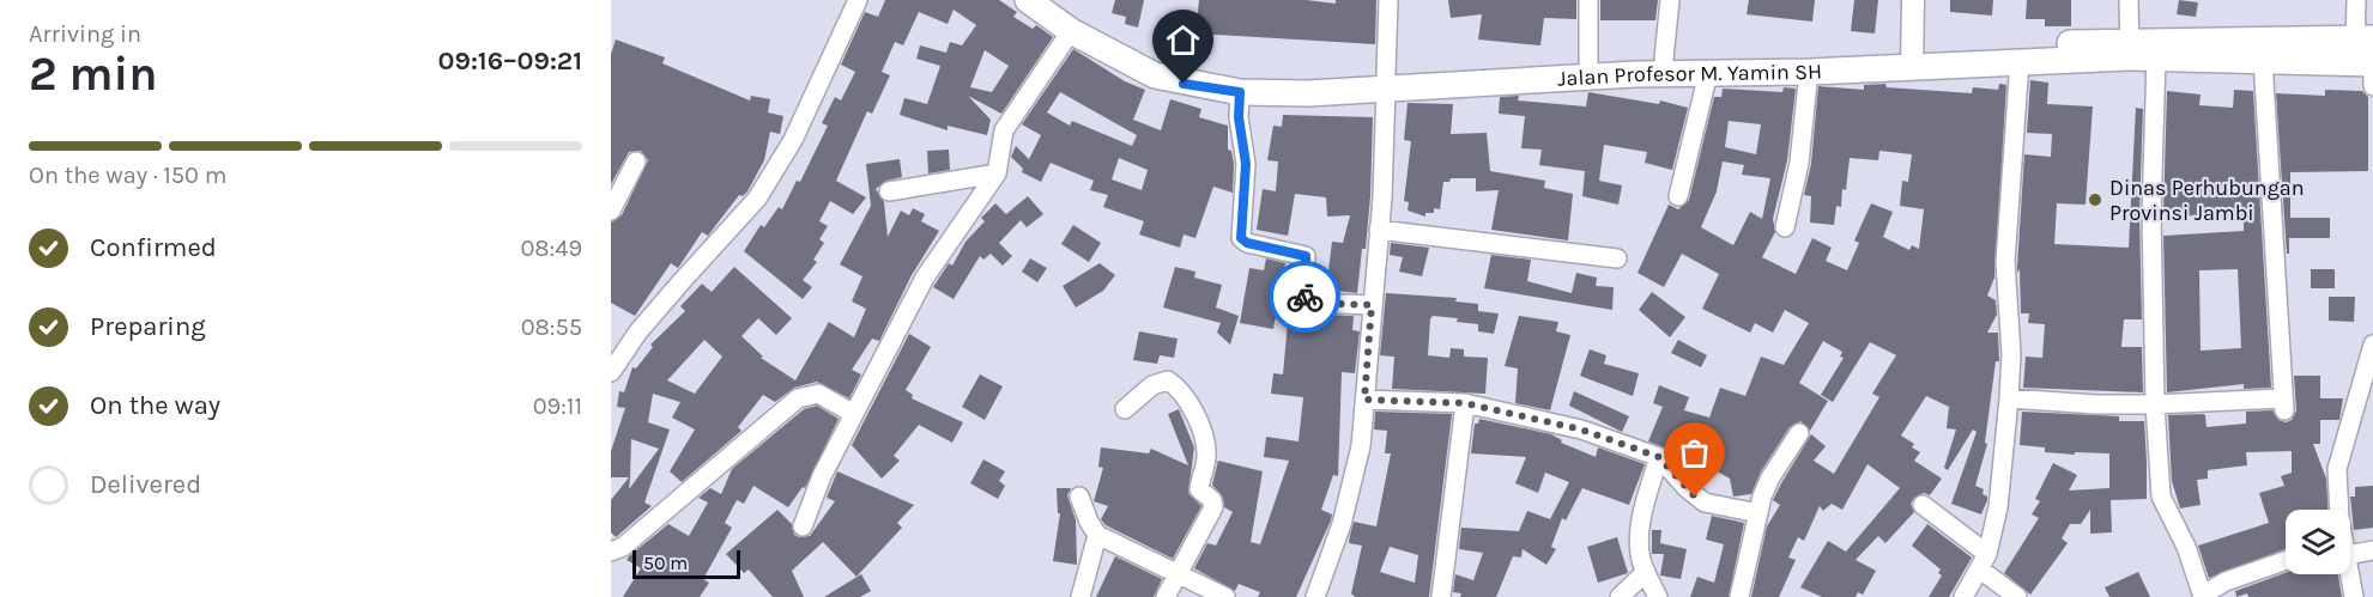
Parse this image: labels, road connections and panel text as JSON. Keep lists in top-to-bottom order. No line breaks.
{"streets":{"highway":["Jalan Profesor M. Yamin SH"]},"places":["Dinas Perhubungan Provinsi Jambi"],"scale_bar":"50 m","page":{"heading":["2 min","Arriving in","09:16–09:21"],"bar":"On the way · 150 m","list":[["Confirmed","08:49"],["Preparing","08:55"],["On the way","09:11"],"Delivered"],"scale":"50 m"}}
